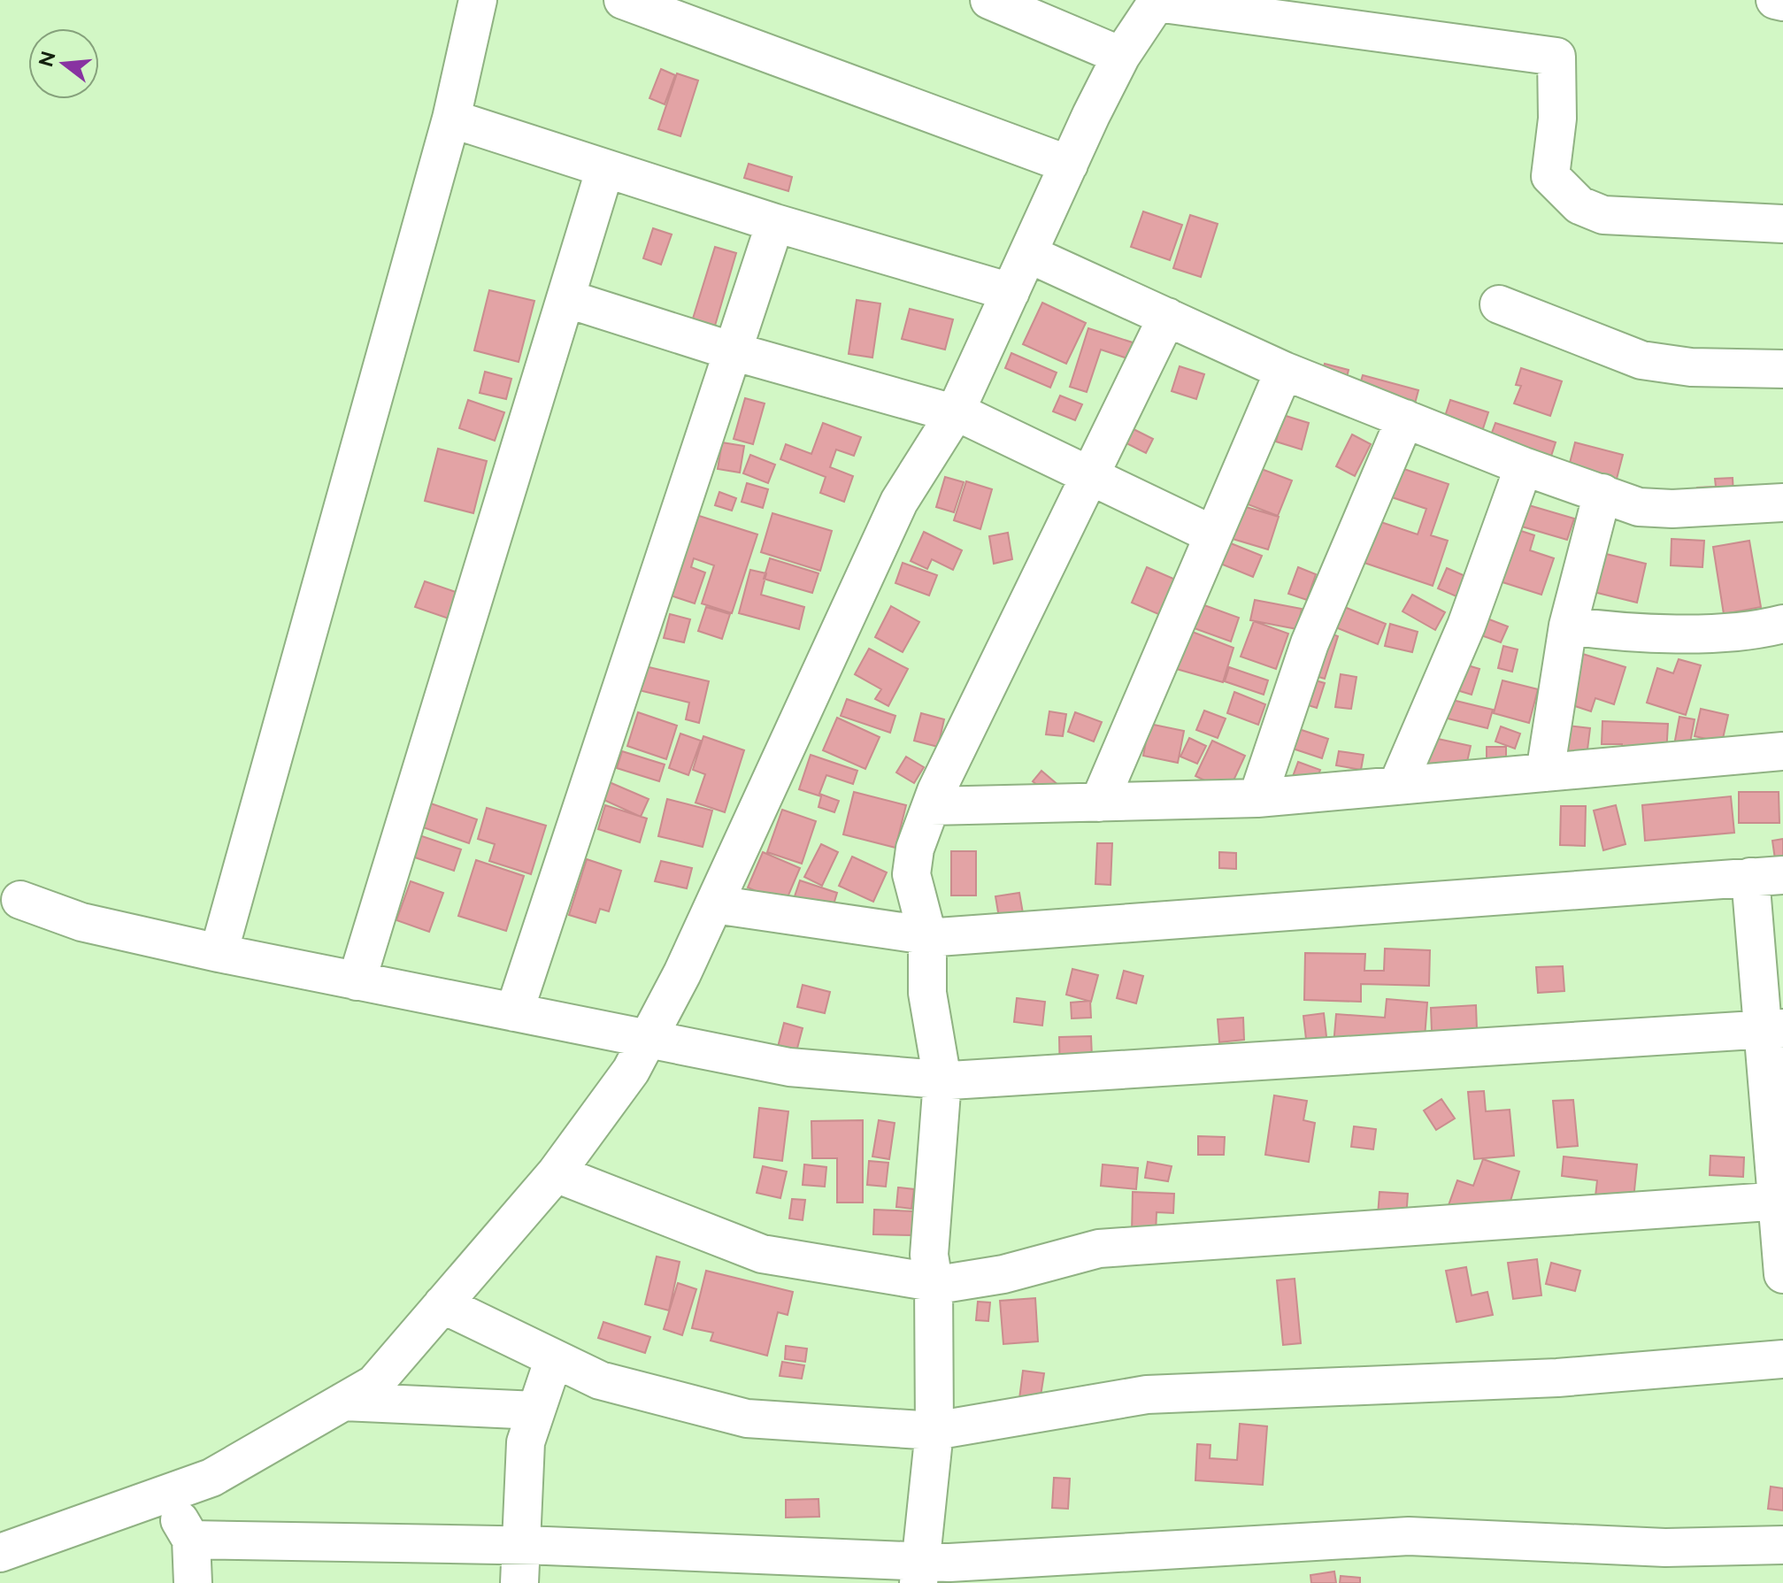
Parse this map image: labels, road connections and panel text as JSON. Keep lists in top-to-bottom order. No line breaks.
{"north":"left"}
